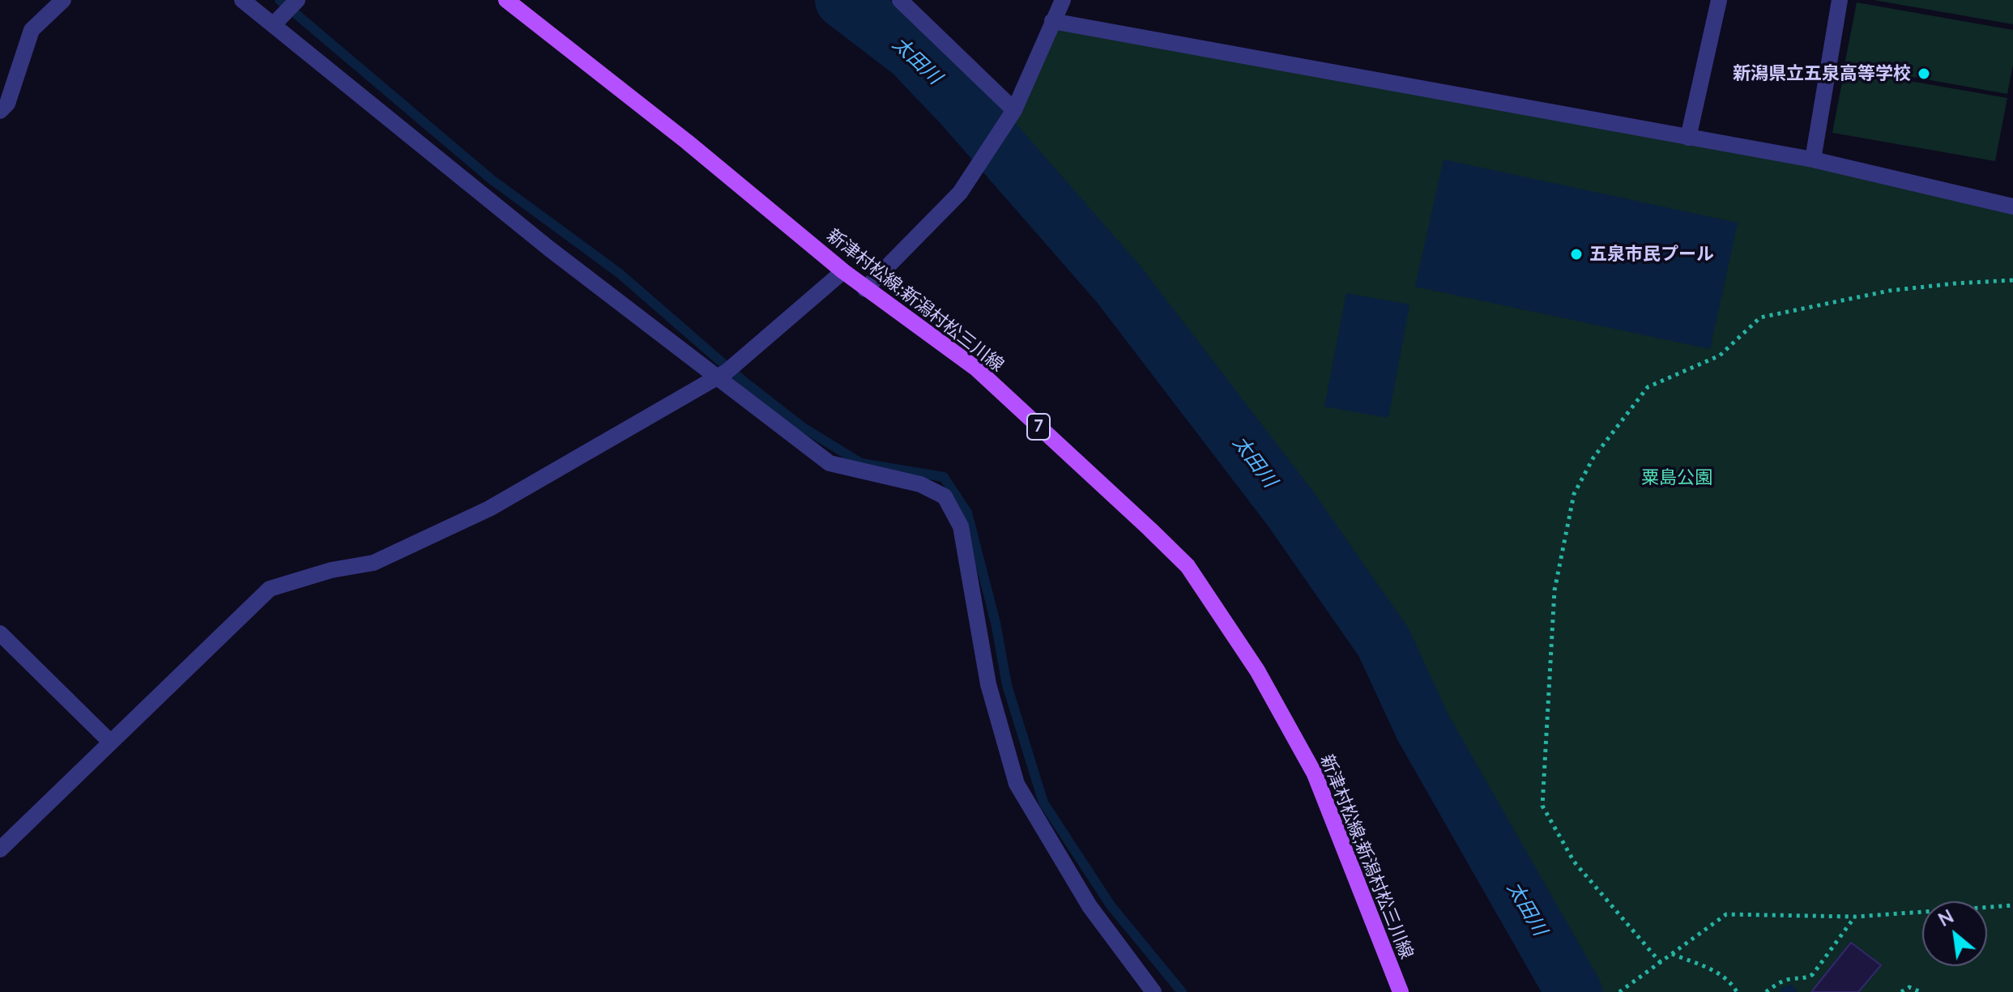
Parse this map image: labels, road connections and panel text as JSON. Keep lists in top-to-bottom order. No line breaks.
{"streets":{"main road":["新津村松線;新潟村松三川線","7"]},"water":["太田川"],"parks":["粟島公園"],"places":["新潟県立五泉高等学校","五泉市民プール"],"north":"top left"}
